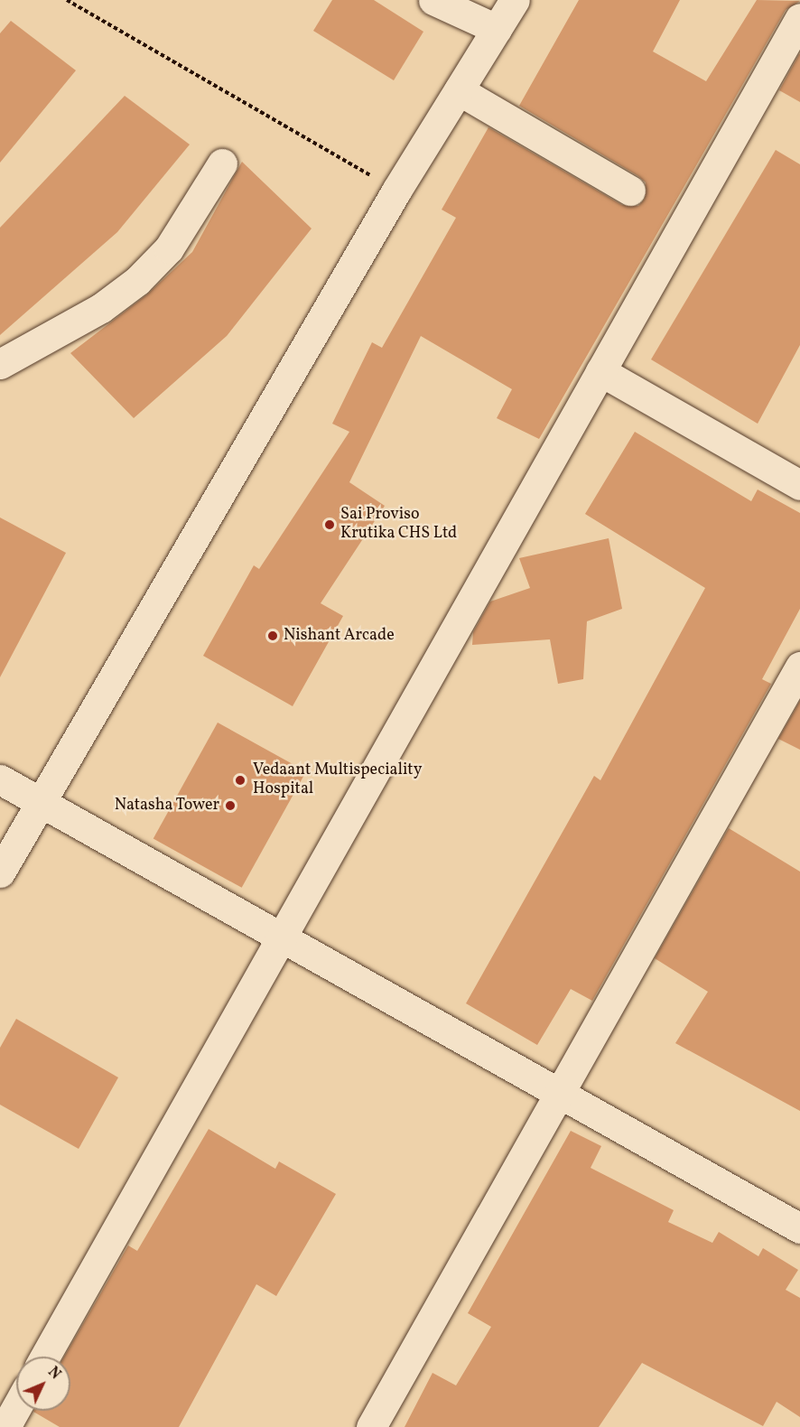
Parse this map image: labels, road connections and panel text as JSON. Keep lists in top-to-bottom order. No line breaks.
{"places":["Sai Proviso Krutika CHS Ltd","Nishant Arcade","Vedaant Multispeciality Hospital","Natasha Tower"],"north":"top right"}
